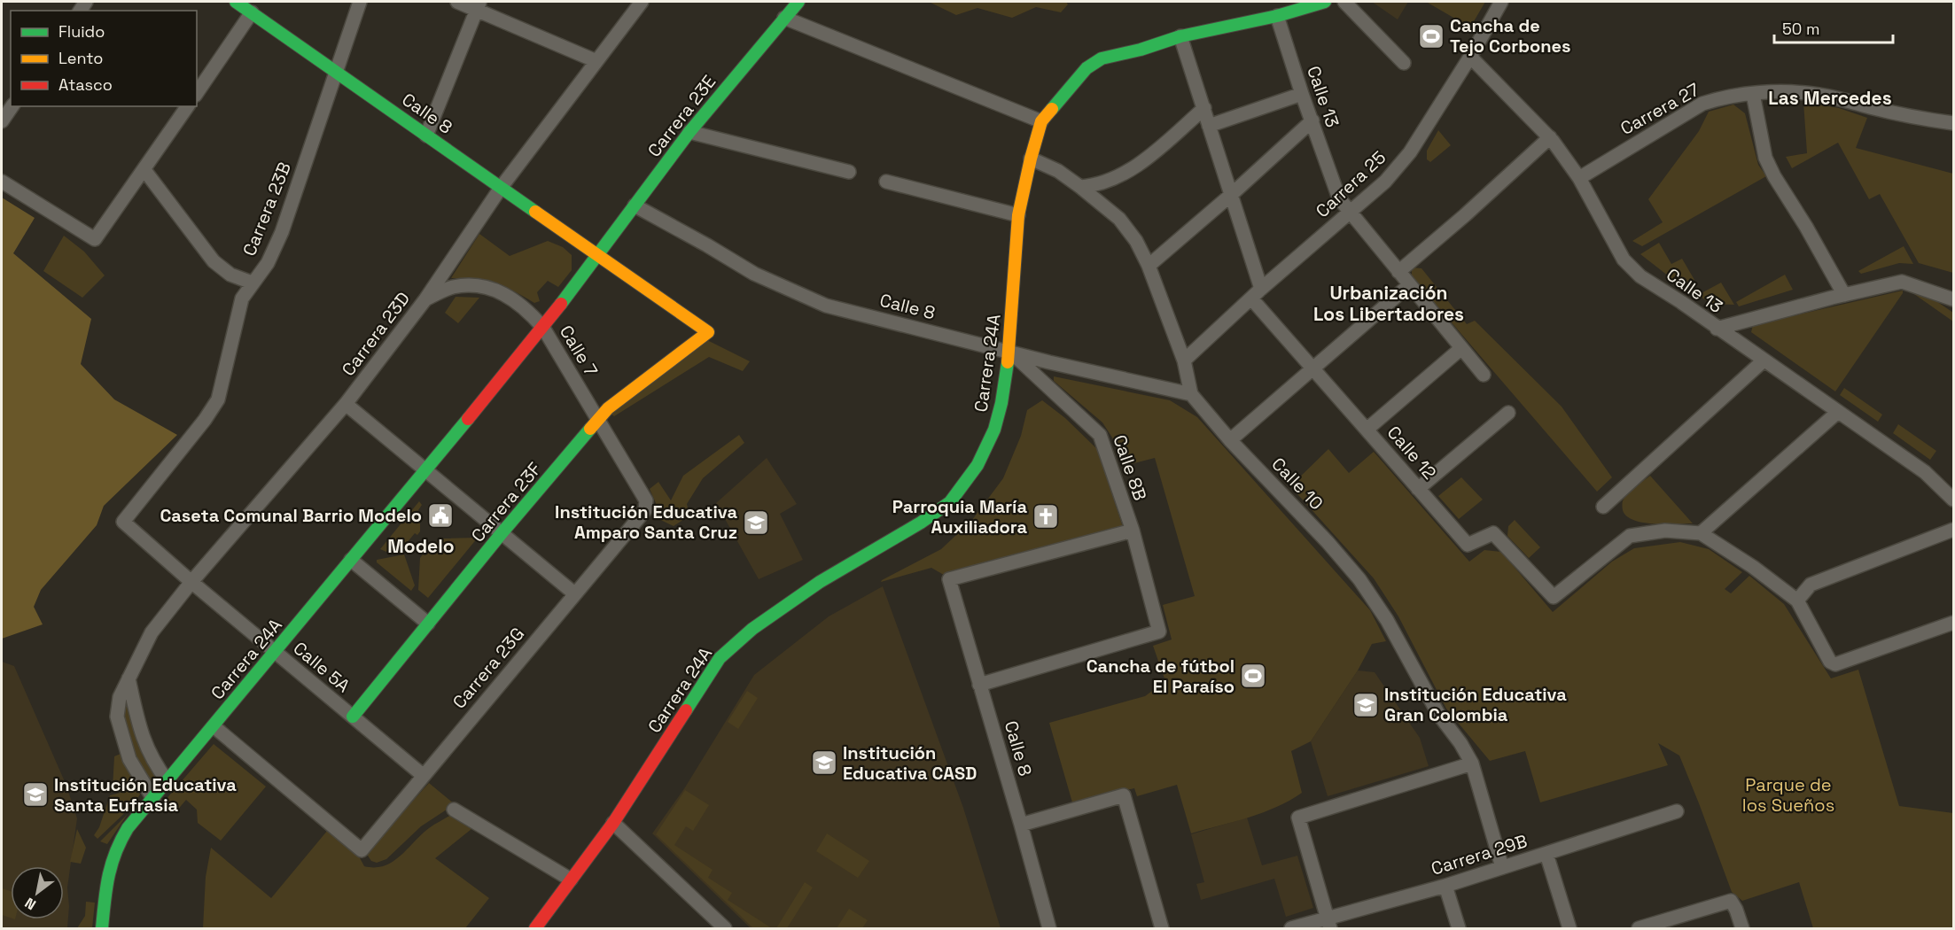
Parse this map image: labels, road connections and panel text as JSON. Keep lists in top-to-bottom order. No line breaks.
{"streets":{"street":["Calle 13","Carrera 27","Calle 8","Carrera 23E","Carrera 25","Carrera 23B","Carrera 23D","Calle 7","Carrera 24A","Calle 12","Calle 8B","Calle 10","Carrera 23F","Calle 5A","Carrera 23G","Carrera 29B"]},"crossings":[["Calle 13","Carrera 27"],["Calle 13","Carrera 25"],["Calle 13","Carrera 24A"],["Calle 8","Carrera 23E"],["Calle 8","Carrera 23B"],["Calle 8","Carrera 23D"],["Calle 8","Carrera 24A"],["Calle 8","Calle 8B"],["Calle 8","Calle 10"],["Calle 8","Carrera 23F"],["Carrera 23E","Carrera 24A"],["Carrera 25","Calle 12"],["Carrera 25","Calle 10"],["Carrera 23B","Calle 5A"],["Carrera 23D","Calle 7"],["Carrera 23D","Carrera 24A"],["Carrera 23D","Calle 5A"],["Calle 7","Carrera 24A"],["Calle 7","Carrera 23F"],["Calle 7","Carrera 23G"],["Carrera 24A","Calle 8B"],["Carrera 24A","Calle 10"],["Carrera 24A","Calle 5A"],["Carrera 24A","Carrera 23G"],["Calle 10","Carrera 29B"],["Carrera 23F","Calle 5A"],["Calle 5A","Carrera 23G"]],"districts":["Las Mercedes","Urbanización Los Libertadores","Modelo"],"parks":["Parque de los Sueños"],"places":{"sports":["Cancha de Tejo Corbones","Cancha de fútbol El Paraíso"],"public building":["Caseta Comunal Barrio Modelo"],"church":["Parroquia María Auxiliadora"],"school or university":["Institución Educativa Amparo Santa Cruz","Institución Educativa Gran Colombia","Institución Educativa CASD","Institución Educativa Santa Eufrasia"]},"legend":["Fluido","Lento","Atasco"],"scale_bar":"50 m","north":"bottom left"}
